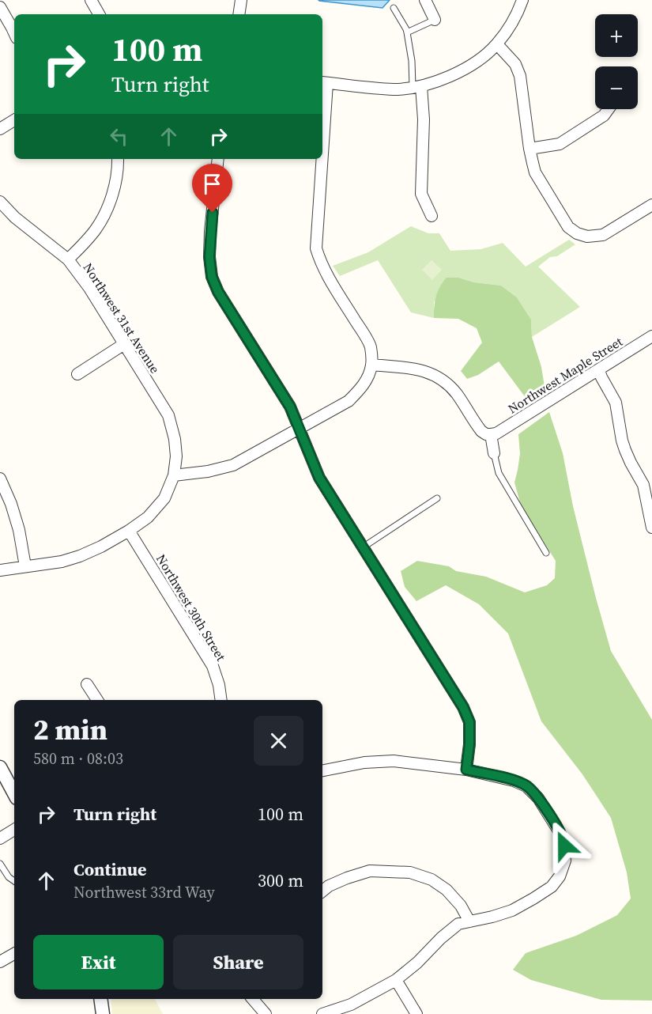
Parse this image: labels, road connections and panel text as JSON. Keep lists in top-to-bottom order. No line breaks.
{"streets":{"street":["Northwest 31st Avenue","Northwest Maple Street","Northwest 30th Street"]},"crossings":[["Northwest 31st Avenue","Northwest 30th Street"]],"page":{"map_buttons":["+","−"],"turn":["100 m","Turn right"],"heading":["2 min","580 m · 08:03"],"list":[{"name":"Turn right","value":"100 m"},{"name":"Continue","note":"Northwest 33rd Way","value":"300 m"}],"buttons":["Exit","Share"]}}
